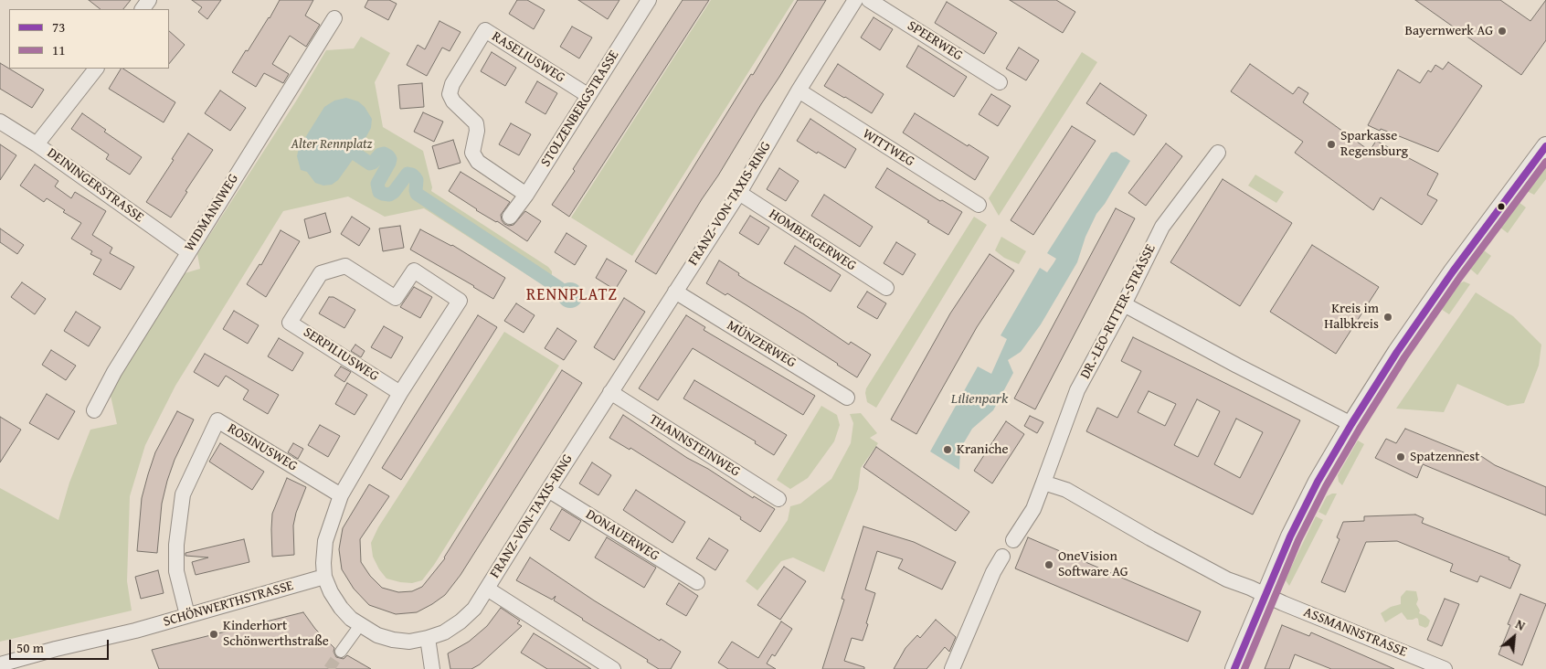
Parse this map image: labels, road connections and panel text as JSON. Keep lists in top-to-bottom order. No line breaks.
{"streets":{"street":["SPEERWEG","RASELIUSWEG","STOLZENBERGSTRASSE","WITTWEG","DEININGERSTRASSE","FRANZ-VON-TAXIS-RING","WIDMANNWEG","HOMBERGERWEG","DR.-LEO-RITTER-STRASSE","MÜNZERWEG","SERPILIUSWEG","THANNSTEINWEG","ROSINUSWEG","DONAUERWEG","SCHÖNWERTHSTRASSE","ASSMANNSTRASSE"]},"crossings":[["RASELIUSWEG","STOLZENBERGSTRASSE"],["WITTWEG","FRANZ-VON-TAXIS-RING"],["DEININGERSTRASSE","WIDMANNWEG"],["FRANZ-VON-TAXIS-RING","HOMBERGERWEG"],["FRANZ-VON-TAXIS-RING","MÜNZERWEG"],["FRANZ-VON-TAXIS-RING","SERPILIUSWEG"],["FRANZ-VON-TAXIS-RING","THANNSTEINWEG"],["FRANZ-VON-TAXIS-RING","ROSINUSWEG"],["FRANZ-VON-TAXIS-RING","DONAUERWEG"],["FRANZ-VON-TAXIS-RING","SCHÖNWERTHSTRASSE"],["ROSINUSWEG","SCHÖNWERTHSTRASSE"]],"districts":["RENNPLATZ"],"water":["Lilienpark"],"parks":["Alter Rennplatz"],"places":["Bayernwerk AG","Sparkasse Regensburg","Kreis im Halbkreis","Kraniche","Spatzennest","OneVision Software AG","Kinderhort Schönwerthstraße"],"lines":["transit line 73","transit line 11"],"legend":["73","11"],"scale_bar":"50 m","north":"top right"}
